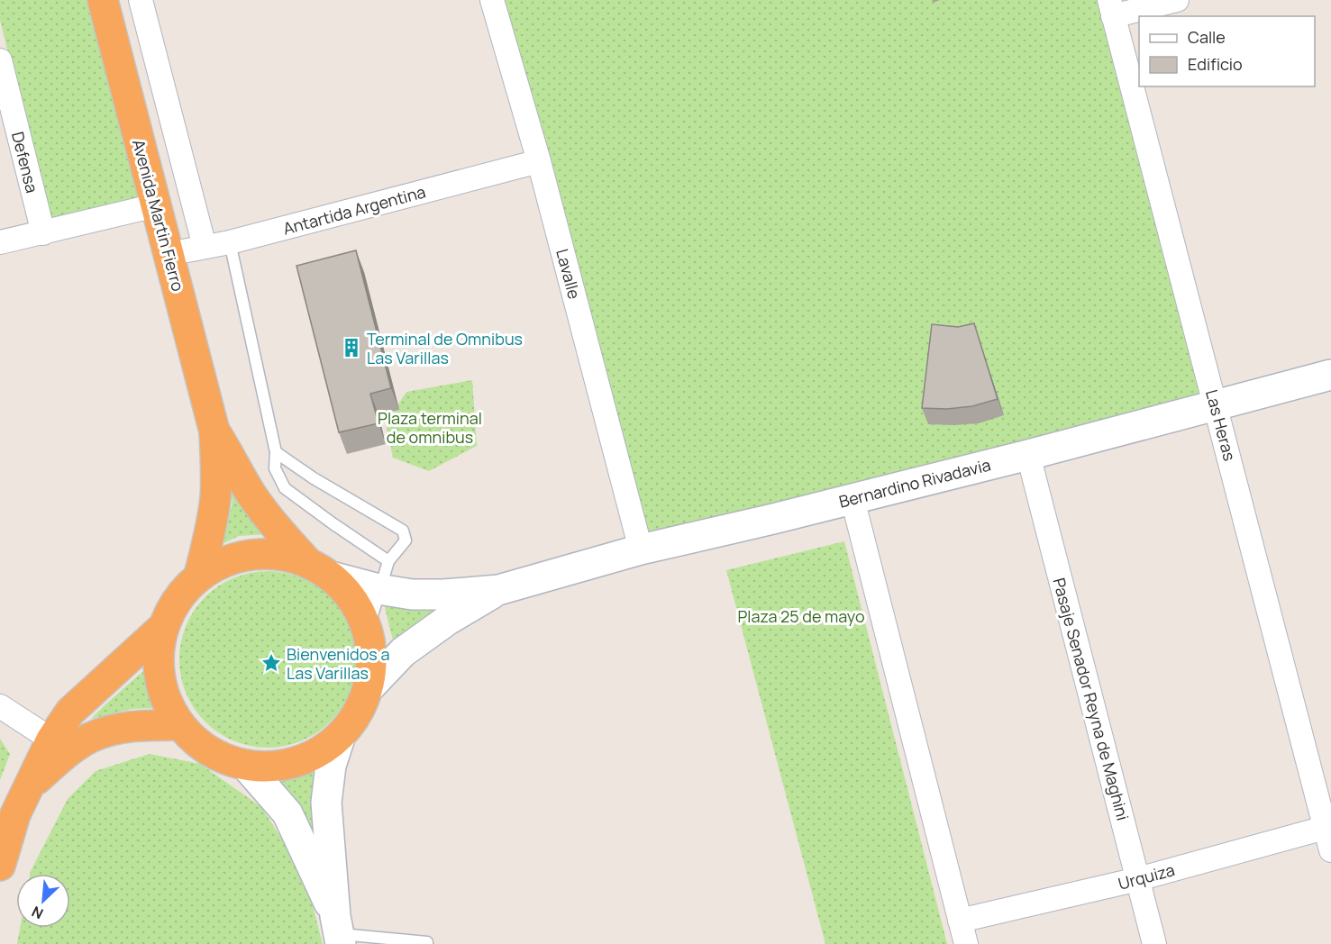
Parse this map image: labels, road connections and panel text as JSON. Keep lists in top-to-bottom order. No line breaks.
{"streets":{"highway":["Avenida Martin Fierro"],"main road":["Bernardino Rivadavia"],"street":["Defensa","Antartida Argentina","Lavalle","Las Heras","Pasaje Senador Reyna de Maghini","Urquiza"]},"crossings":[["Antartida Argentina","Avenida Martin Fierro"],["Antartida Argentina","Lavalle"],["Avenida Martin Fierro","Bernardino Rivadavia"],["Lavalle","Bernardino Rivadavia"],["Las Heras","Bernardino Rivadavia"],["Las Heras","Urquiza"],["Bernardino Rivadavia","Pasaje Senador Reyna de Maghini"],["Pasaje Senador Reyna de Maghini","Urquiza"]],"parks":["Plaza terminal de omnibus","Plaza 25 de mayo"],"places":{"building":["Terminal de Omnibus Las Varillas"],"place":["Bienvenidos a Las Varillas"]},"legend":["Calle","Edificio"],"north":"bottom left"}
